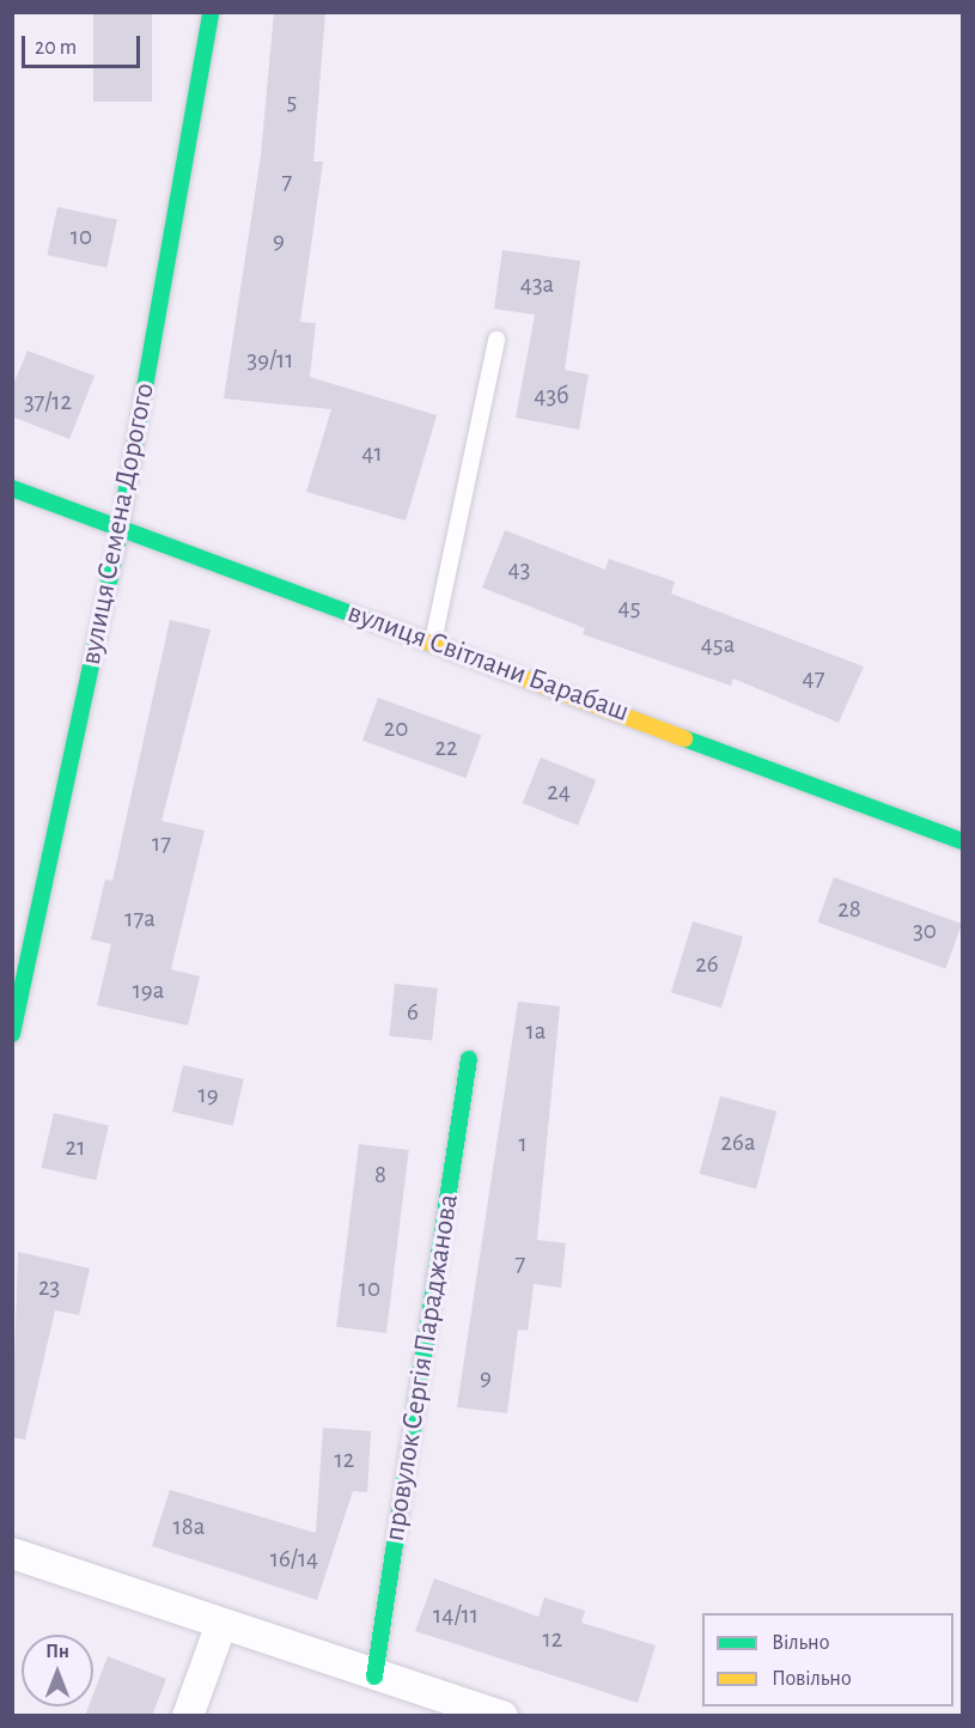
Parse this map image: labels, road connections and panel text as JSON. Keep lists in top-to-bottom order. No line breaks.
{"streets":{"street":["вулиця Семена Дорогого","вулиця Світлани Барабаш","провулок Сергія Параджанова"]},"crossings":[["вулиця Семена Дорогого","вулиця Світлани Барабаш"]],"house_numbers":["5","7","10","9","43а","39/11","43б","37/12","41","43","45","45а","47","20","22","24","17","28","17а","30","26","19а","6","1а","19","26а","1","21","8","7","23","10","9","12","18а","16/14","14/11","12"],"legend":["Вільно","Повільно"],"scale_bar":"20 m","north":"top"}
